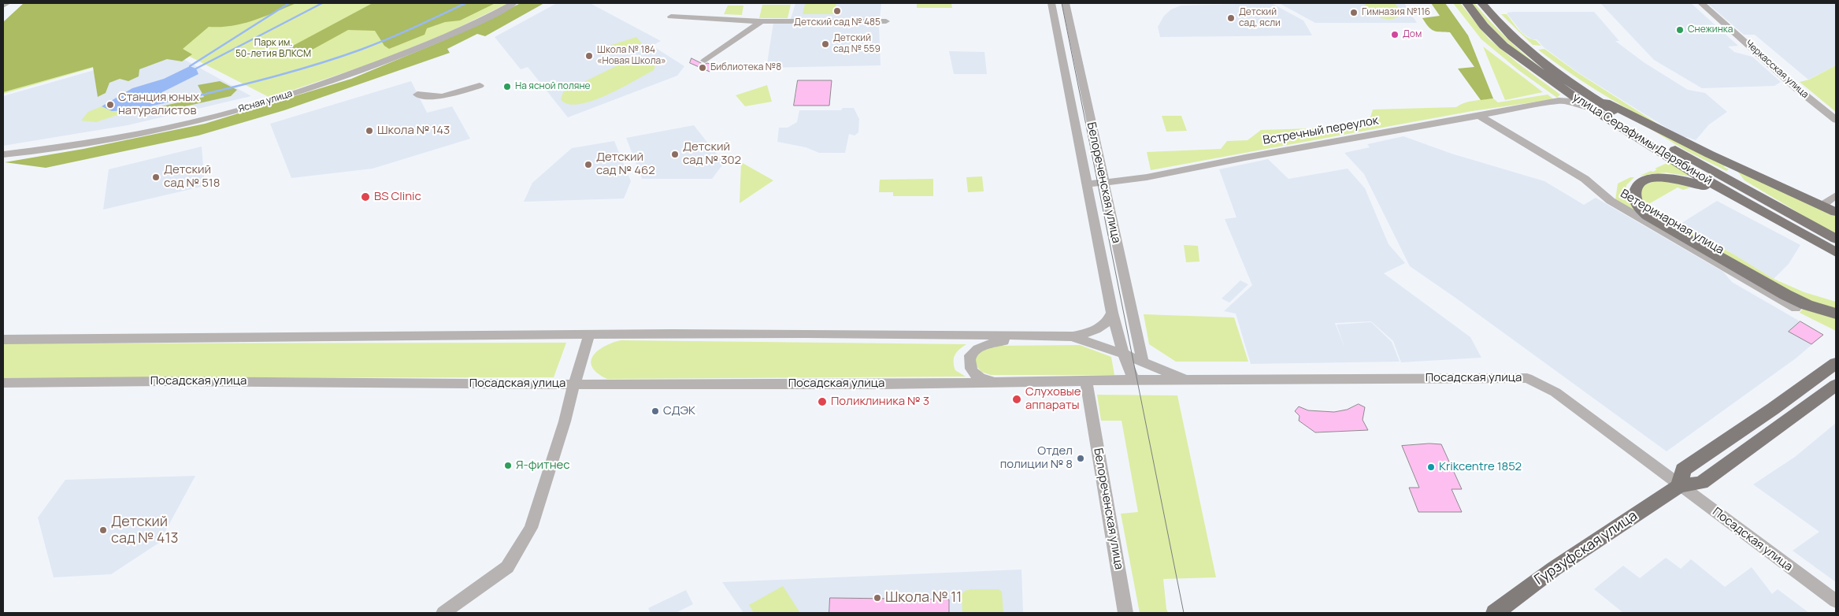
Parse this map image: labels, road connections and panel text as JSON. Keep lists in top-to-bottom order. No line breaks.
{"streets":{"main road":["улица Серафимы Дерябиной","Гурзуфская улица"],"street":["Черкасская улица","Ясная улица","Встречный переулок","Белореченская улица","Ветеринарная улица","Посадская улица"]},"crossings":[["Встречный переулок","улица Серафимы Дерябиной"],["Встречный переулок","Белореченская улица"],["Встречный переулок","Ветеринарная улица"],["Белореченская улица","Посадская улица"],["Посадская улица","Гурзуфская улица"]],"parks":["Парк им. 50-летия ВЛКСМ"],"places":["Детский сад № 485","Гимназия №116","Детский сад, ясли","Снежинка","Дом","Детский сад № 559","Школа № 184 «Новая Школа»","Библиотека №8","На ясной поляне","Станция юных натуралистов","Школа № 143","Детский сад № 302","Детский сад № 462","Детский сад № 518","BS Clinic","Слуховые аппараты","Поликлиника № 3","СДЭК","Отдел полиции № 8","Я-фитнес","Krikcentre 1852","Детский сад № 413","Школа № 11"]}
